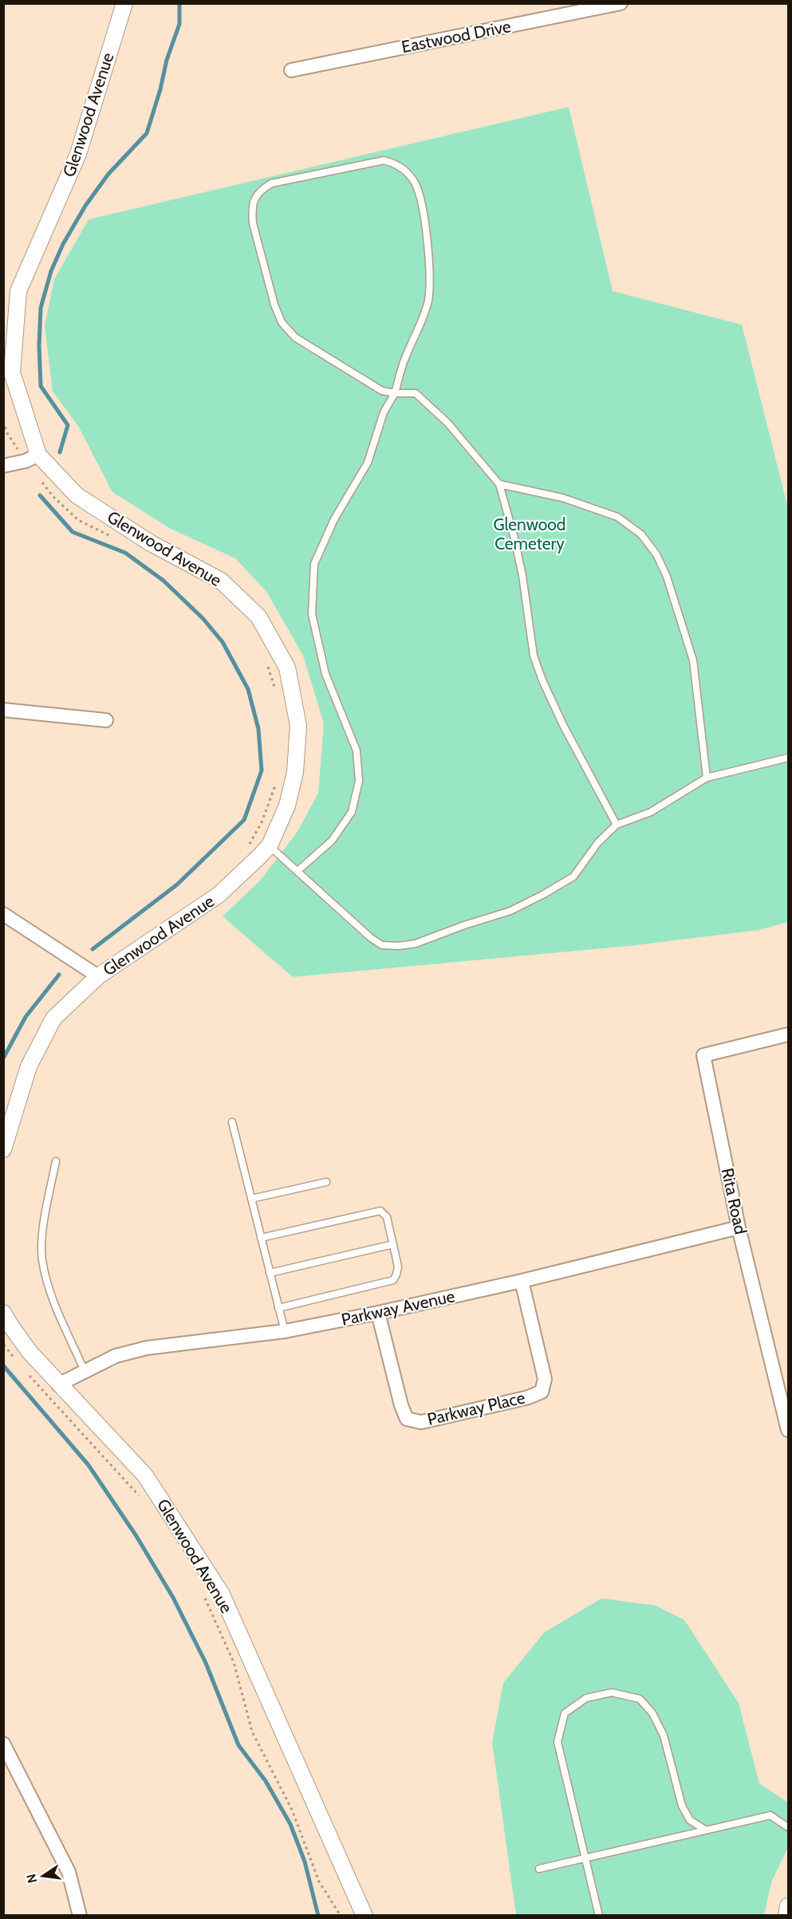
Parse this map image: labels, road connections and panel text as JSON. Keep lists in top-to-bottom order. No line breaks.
{"streets":{"street":["Eastwood Drive","Glenwood Avenue","Rita Road","Parkway Avenue","Parkway Place"]},"crossings":[["Glenwood Avenue","Parkway Avenue"],["Rita Road","Parkway Avenue"],["Parkway Avenue","Parkway Place"]],"parks":["Glenwood Cemetery"],"north":"left"}
